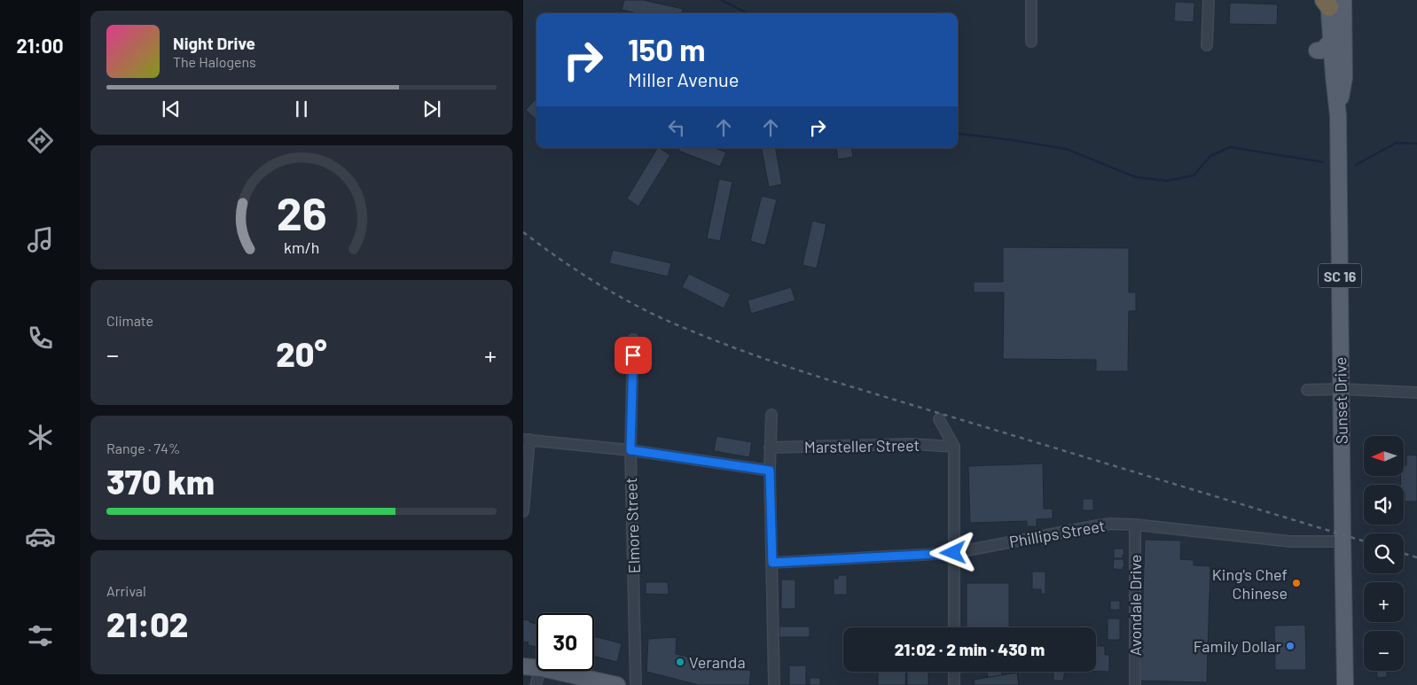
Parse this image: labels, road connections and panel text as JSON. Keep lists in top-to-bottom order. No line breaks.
{"streets":{"main road":["SC 16","Sunset Drive"],"street":["Marsteller Street","Elmore Street","Phillips Street","Avondale Drive"]},"crossings":[["Sunset Drive","Phillips Street"],["Phillips Street","Avondale Drive"]],"places":["King's Chef Chinese","Family Dollar","Veranda"],"north":"left","page":{"tabs":"21:00","turn":["150 m","Miller Avenue"],"song":["Night Drive","The Halogens"],"tile":["Climate",["Range · 74%","370 km"],["Arrival","21:02"]],"heat":["−","20°","+"],"map_buttons":["+","−"],"limit":"30","trip":"21:02 · 2 min · 430 m","gauge":["26","km/h"]}}
